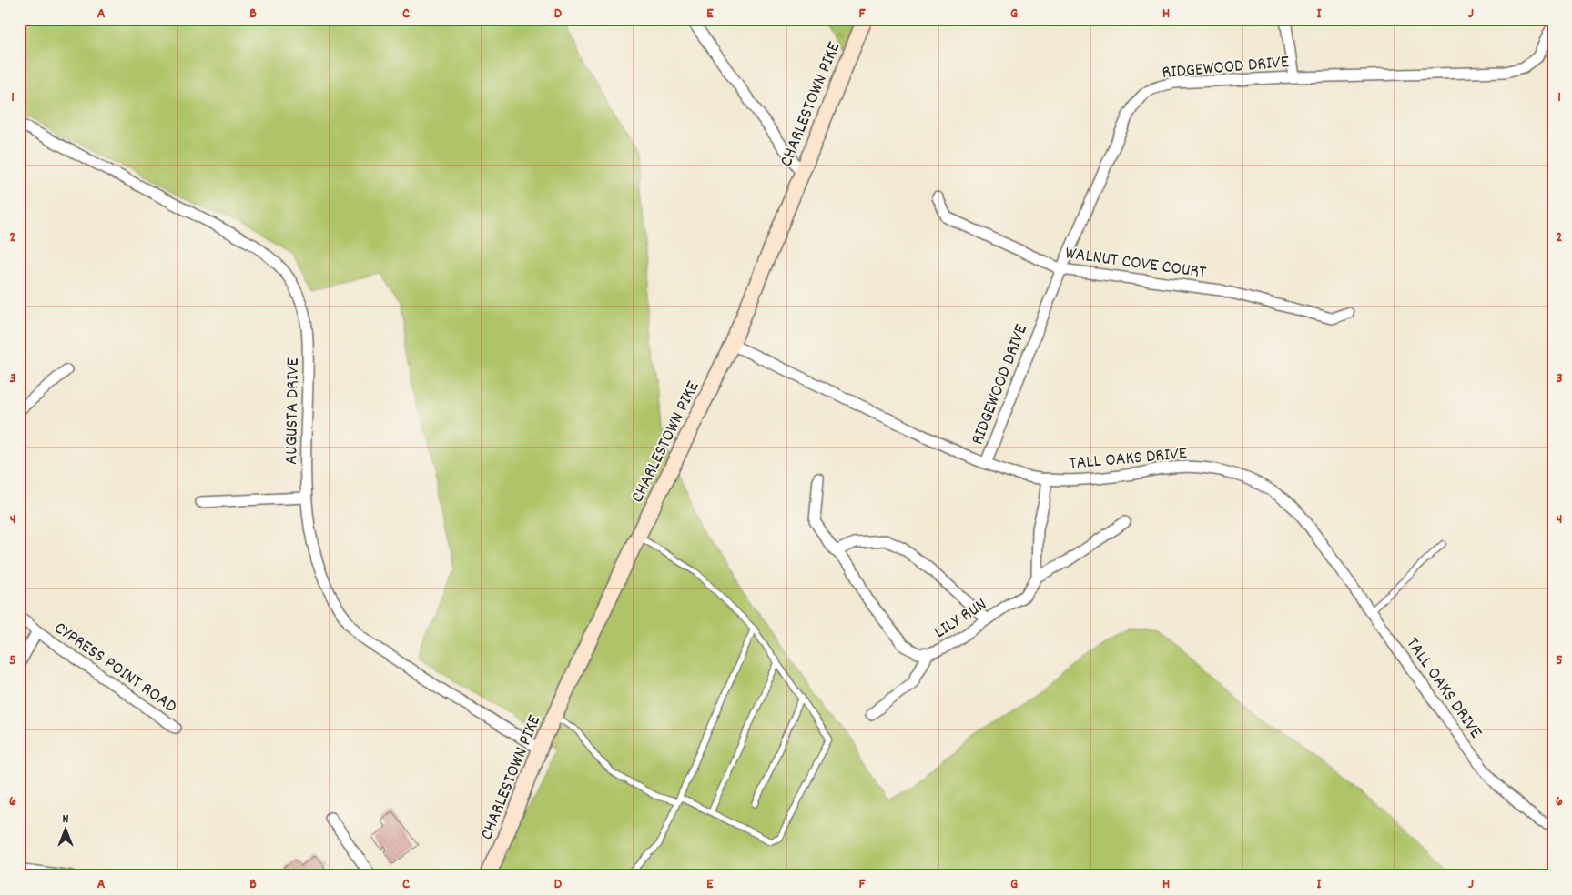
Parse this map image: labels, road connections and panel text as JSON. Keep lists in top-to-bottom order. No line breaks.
{"streets":{"street":["RIDGEWOOD DRIVE","CHARLESTOWN PIKE","WALNUT COVE COURT","AUGUSTA DRIVE","TALL OAKS DRIVE","LILY RUN","CYPRESS POINT ROAD"]},"crossings":[["RIDGEWOOD DRIVE","WALNUT COVE COURT"],["RIDGEWOOD DRIVE","TALL OAKS DRIVE"],["CHARLESTOWN PIKE","AUGUSTA DRIVE"],["CHARLESTOWN PIKE","TALL OAKS DRIVE"]],"north":"top","grid":{"columns":["A","B","C","D","E","F","G","H","I","J"],"rows":["1","2","3","4","5","6"]}}
